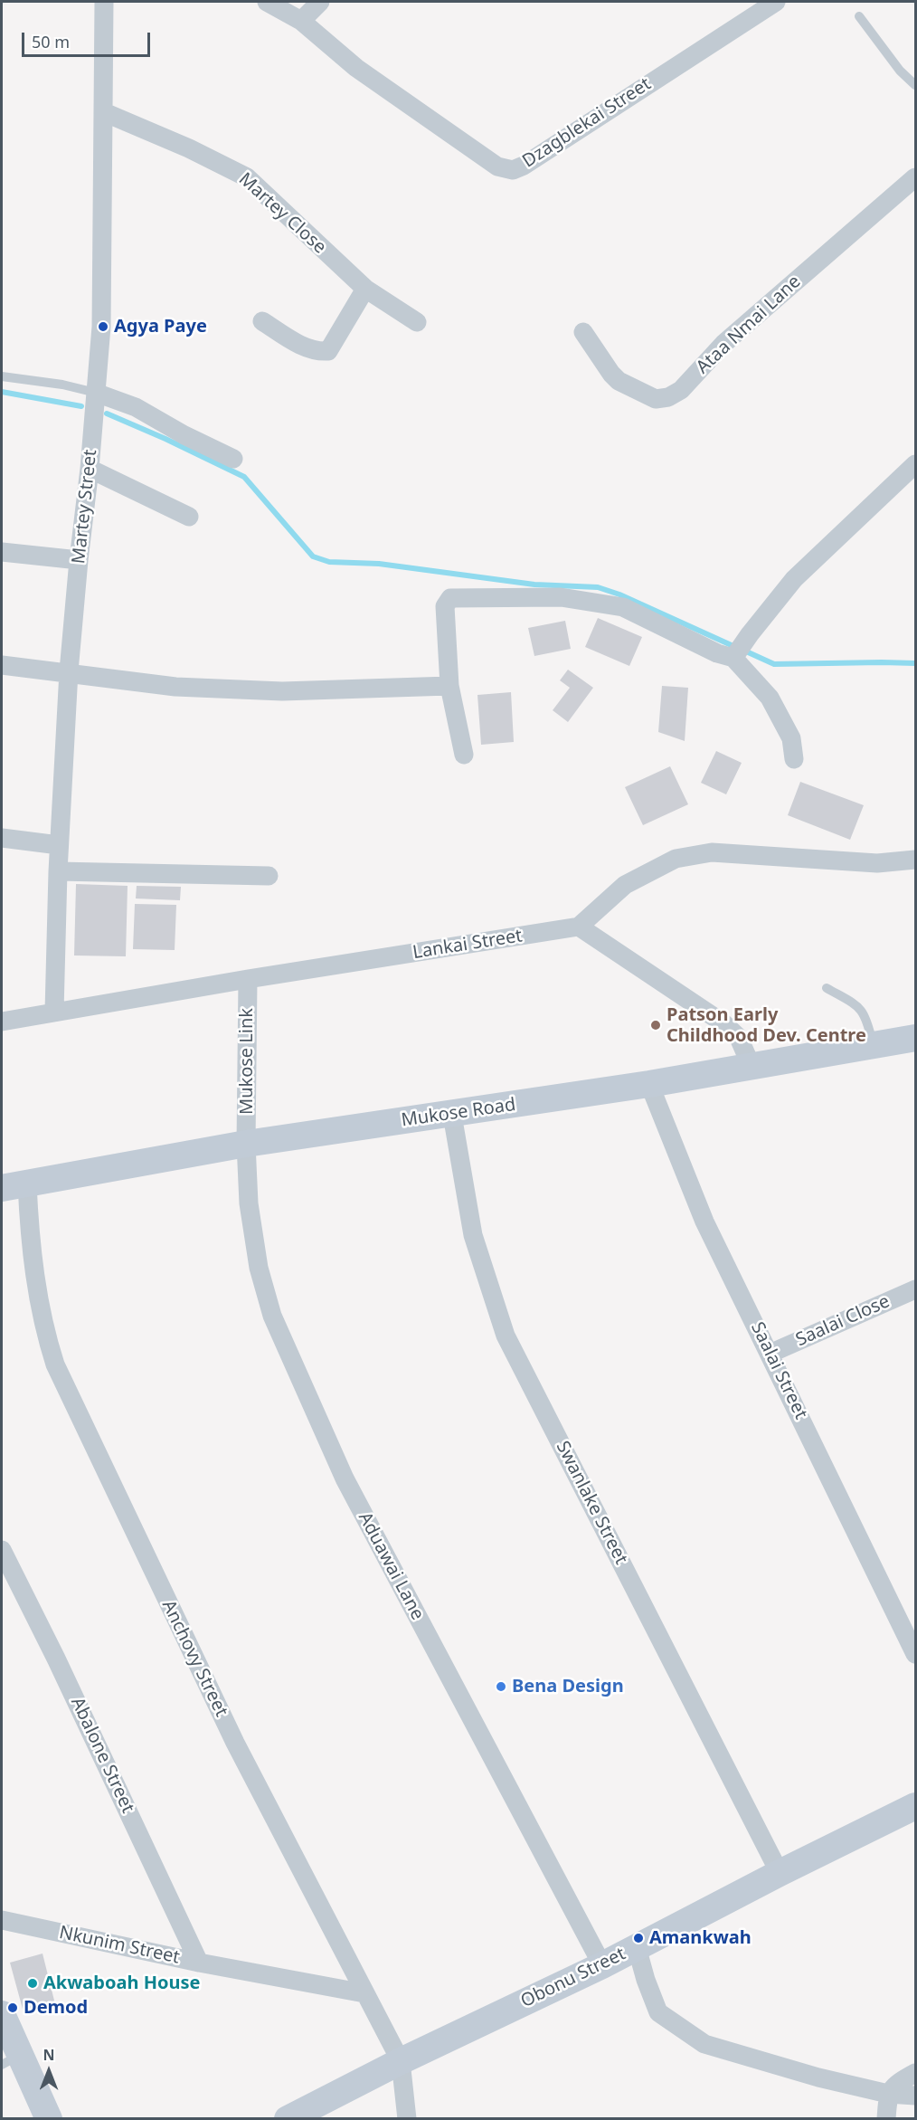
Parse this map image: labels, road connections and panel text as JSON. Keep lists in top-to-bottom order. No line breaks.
{"streets":{"street":["Dzagblekai Street","Martey Close","Ataa Nmai Lane","Martey Street","Lankai Street","Mukose Link","Mukose Road","Saalai Close","Saalai Street","Swanlake Street","Aduawai Lane","Anchovy Street","Abalone Street","Nkunim Street","Obonu Street"]},"crossings":[["Martey Close","Martey Street"],["Martey Street","Lankai Street"],["Lankai Street","Mukose Link"],["Mukose Link","Mukose Road"],["Mukose Link","Aduawai Lane"],["Mukose Road","Saalai Street"],["Mukose Road","Swanlake Street"],["Mukose Road","Aduawai Lane"],["Mukose Road","Anchovy Street"],["Saalai Close","Saalai Street"],["Swanlake Street","Obonu Street"],["Aduawai Lane","Obonu Street"],["Anchovy Street","Nkunim Street"],["Anchovy Street","Obonu Street"],["Abalone Street","Nkunim Street"]],"places":["Agya Paye","Patson Early Childhood Dev. Centre","Bena Design","Amankwah","Akwaboah House","Demod"],"scale_bar":"50 m","north":"top"}
